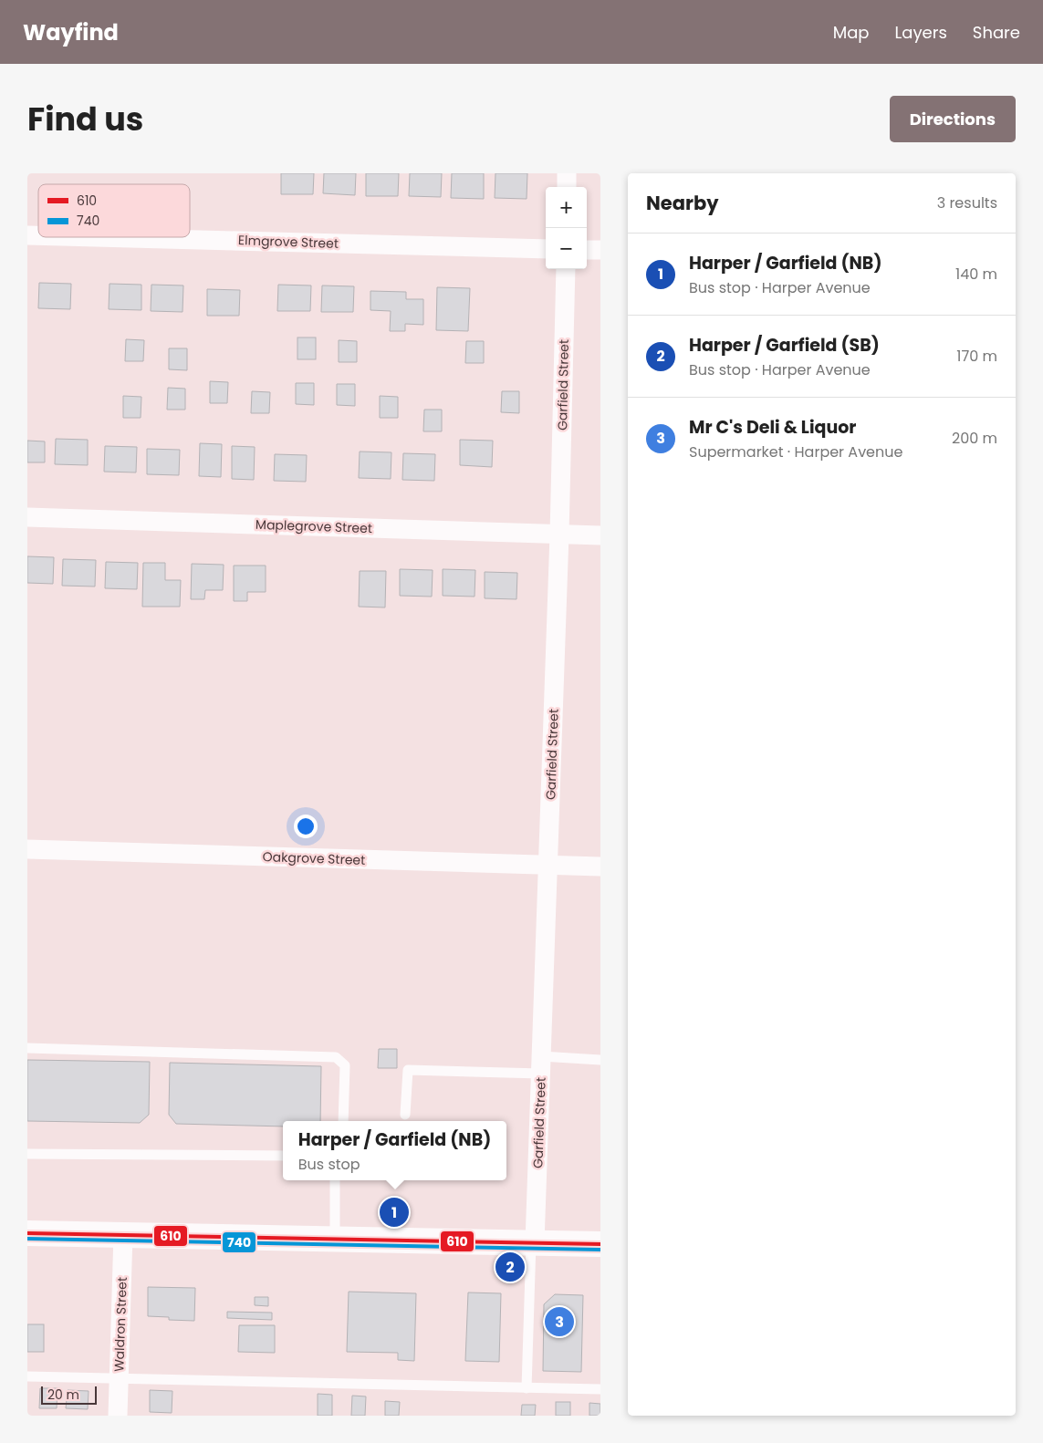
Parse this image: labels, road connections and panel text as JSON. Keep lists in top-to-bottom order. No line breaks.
{"streets":{"street":["Elmgrove Street","Garfield Street","Maplegrove Street","Oakgrove Street","Waldron Street"]},"crossings":[["Garfield Street","Maplegrove Street"],["Garfield Street","Oakgrove Street"]],"lines":["transit line 610","transit line 740"],"legend":["610","740"],"scale_bar":"20 m","page":{"header":"Wayfind","nav":["Map","Layers","Share"],"title":"Find us","buttons":"Directions","heading":["Nearby","3 results"],"map_buttons":["+","−"],"list":[{"mark":"1","name":"Harper / Garfield (NB)","note":"Bus stop · Harper Avenue","value":"140 m"},{"mark":"2","name":"Harper / Garfield (SB)","note":"Bus stop · Harper Avenue","value":"170 m"},{"mark":"3","name":"Mr C's Deli & Liquor","note":"Supermarket · Harper Avenue","value":"200 m"}],"popup":["Harper / Garfield (NB)","Bus stop"],"pins":["1","2","3"],"scale":"20 m"}}
